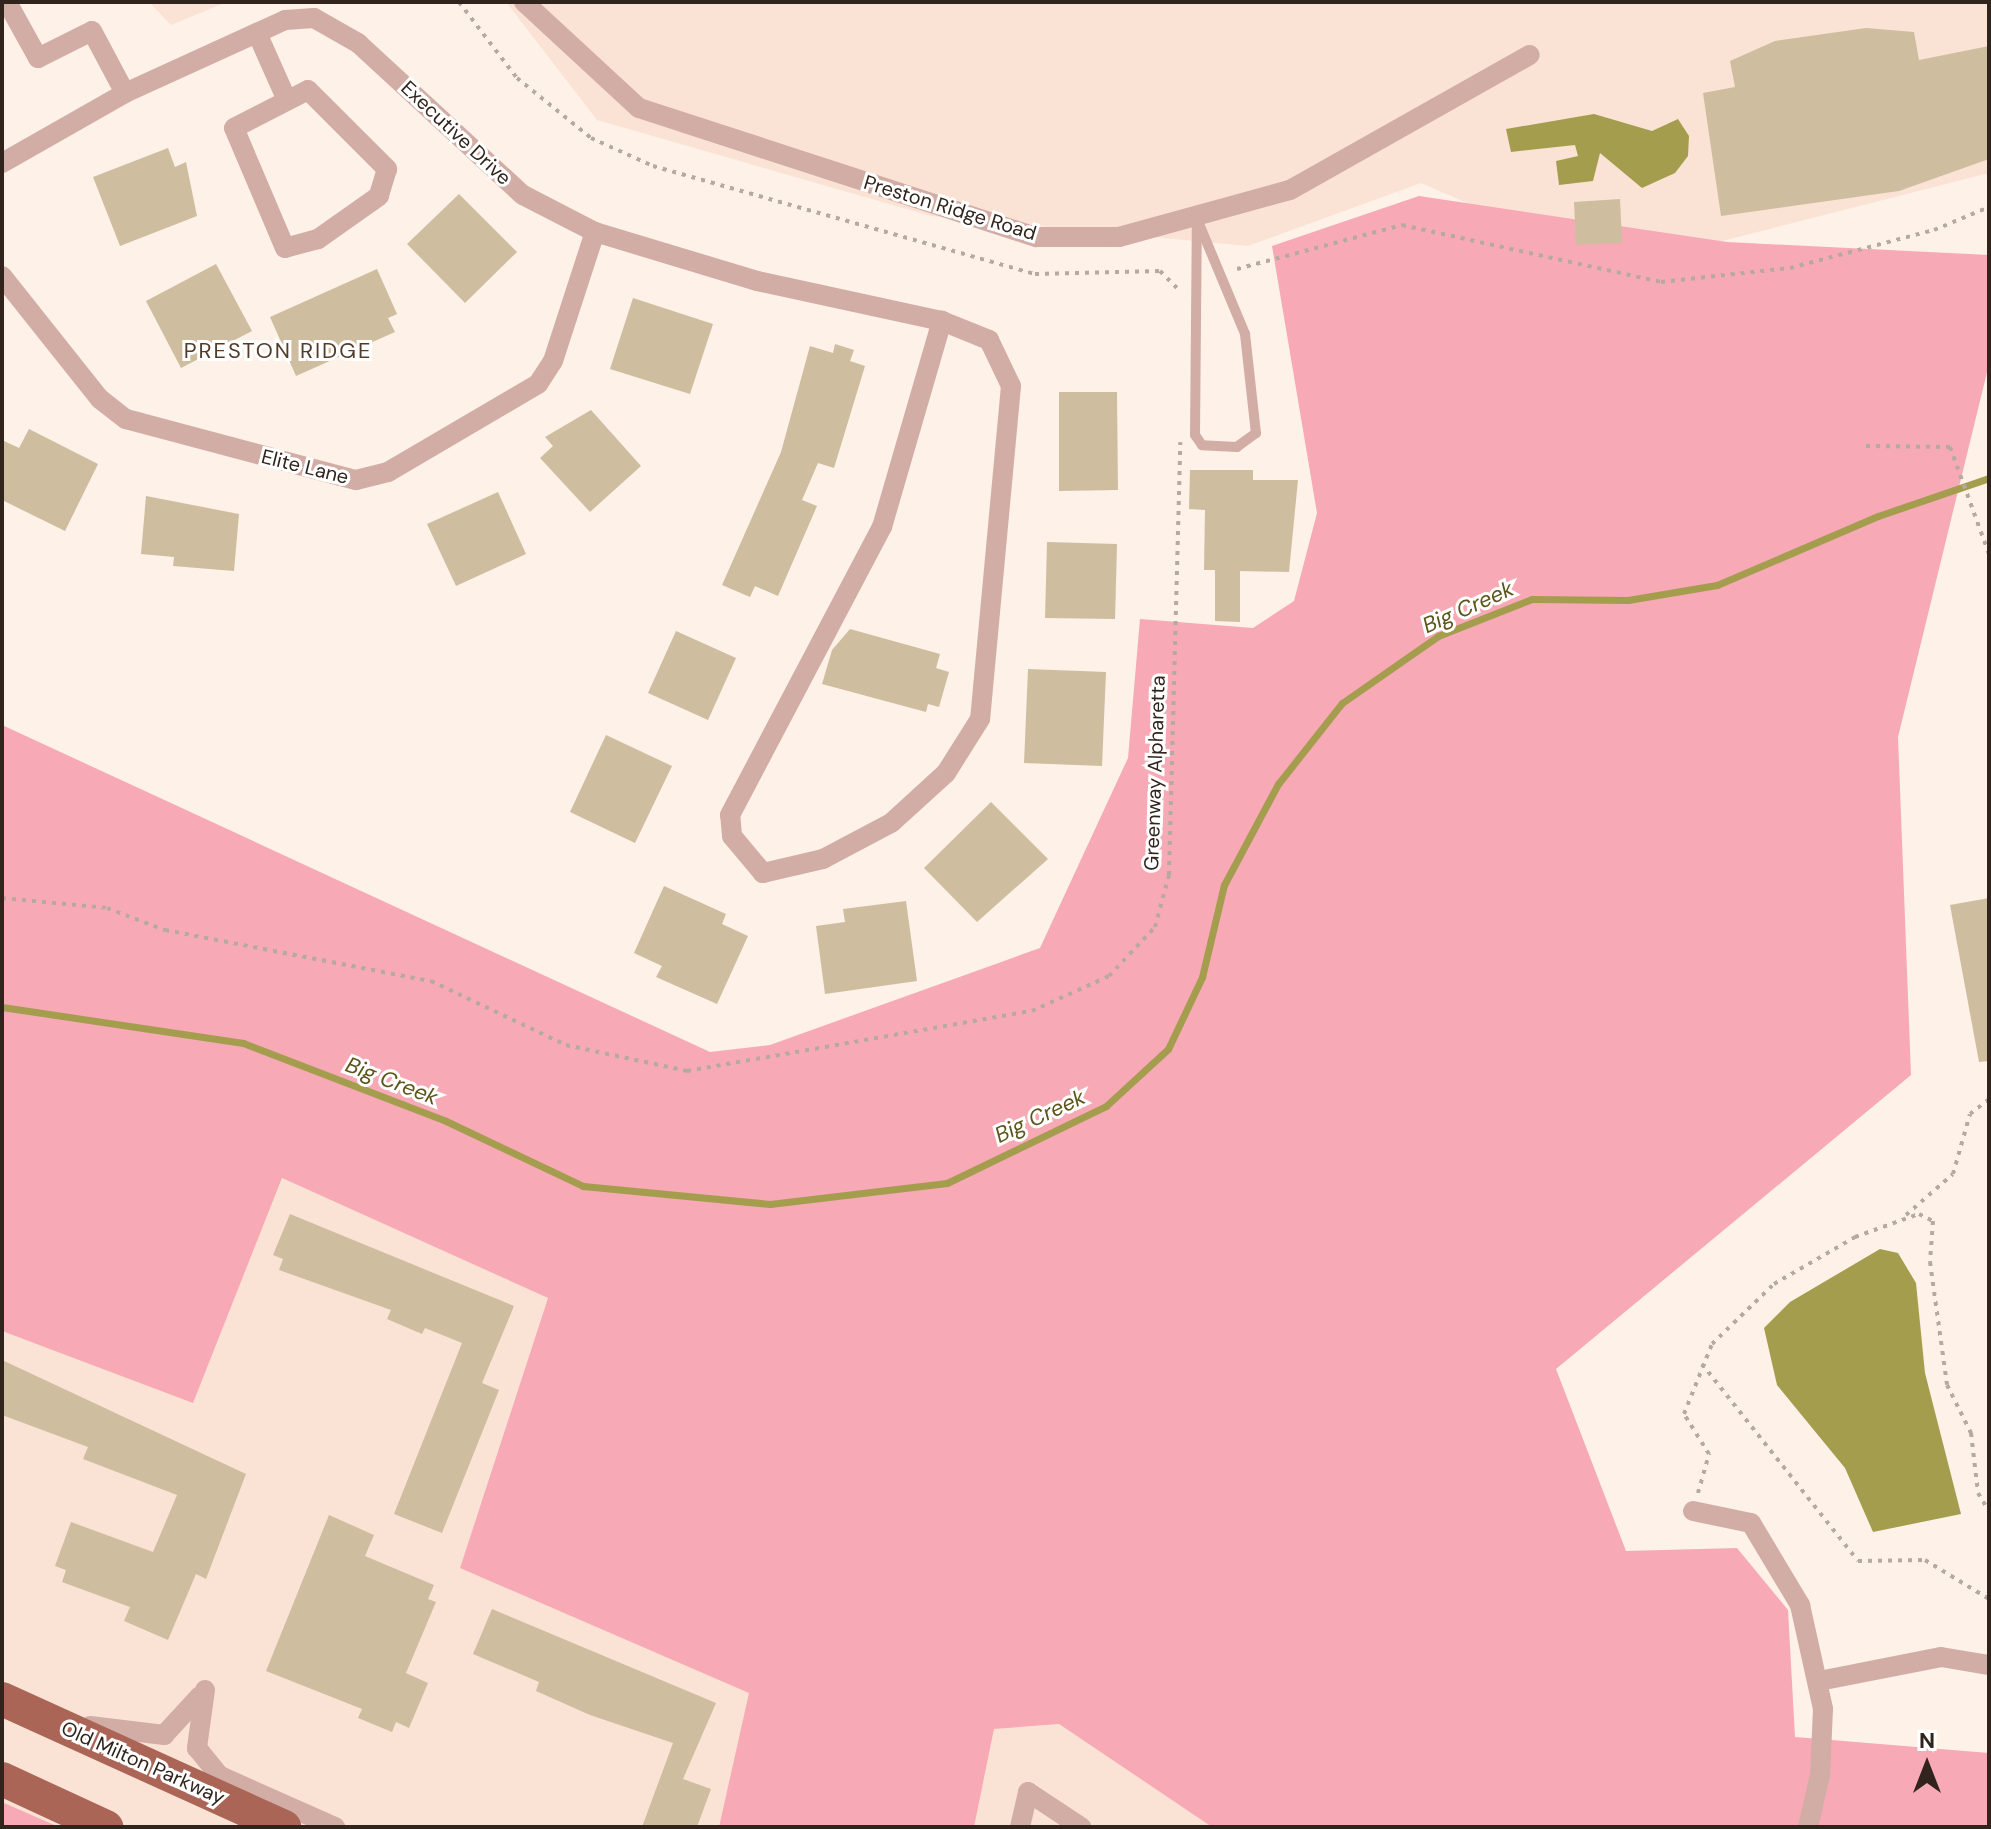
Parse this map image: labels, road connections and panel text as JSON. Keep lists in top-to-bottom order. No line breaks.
{"streets":{"highway":["Old Milton Parkway"],"street":["Executive Drive","Preston Ridge Road","Elite Lane"],"path":["Greenway Alpharetta"]},"crossings":[["Executive Drive","Elite Lane"]],"districts":["PRESTON RIDGE"],"water":["Big Creek"],"north":"top"}
